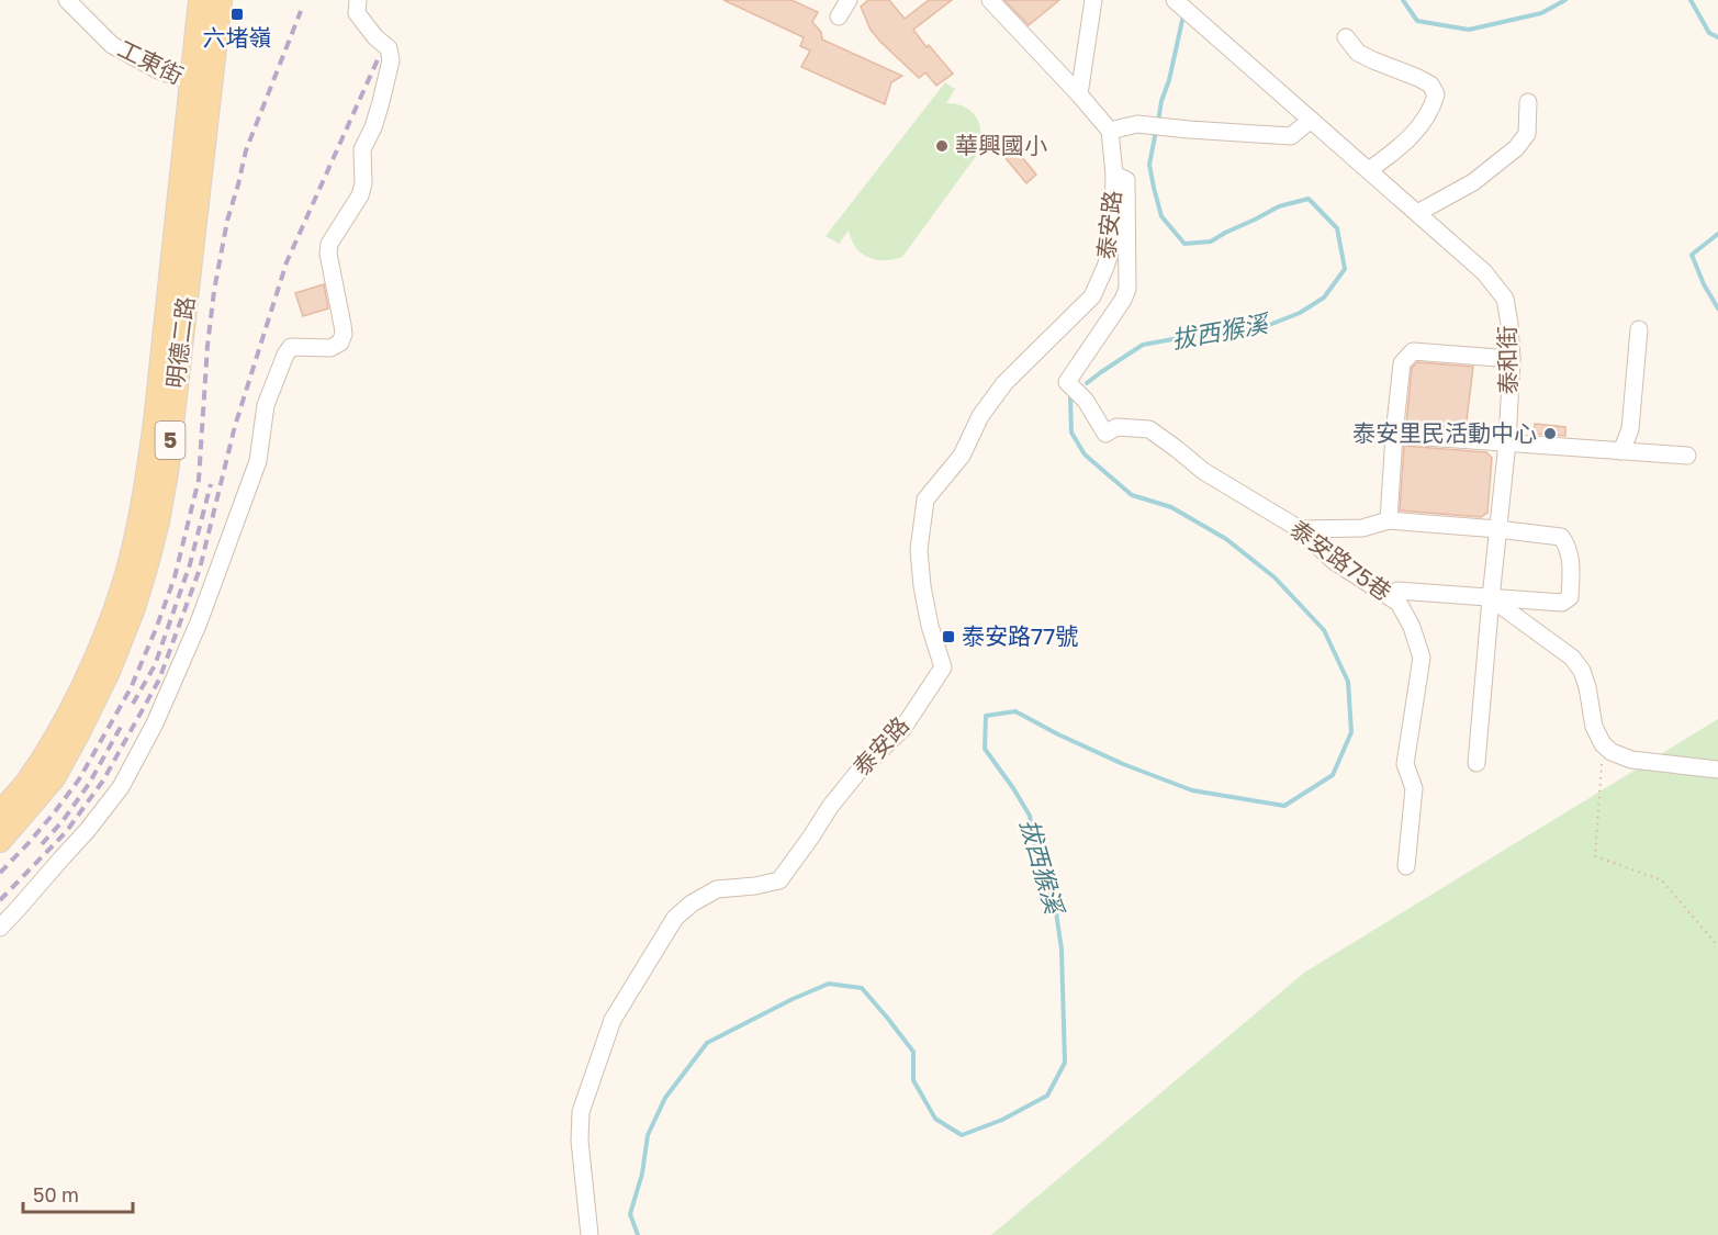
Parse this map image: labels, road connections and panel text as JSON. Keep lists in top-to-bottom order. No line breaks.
{"streets":{"main road":["明德二路","5"],"street":["工東街","泰安路","泰和街","泰安路75巷"]},"crossings":[["工東街","明德二路"],["泰安路","泰安路75巷"]],"water":["拔西猴溪"],"places":{"transit":["六堵嶺","泰安路77號"],"other":["華興國小","泰安里民活動中心"]},"scale_bar":"50 m"}
